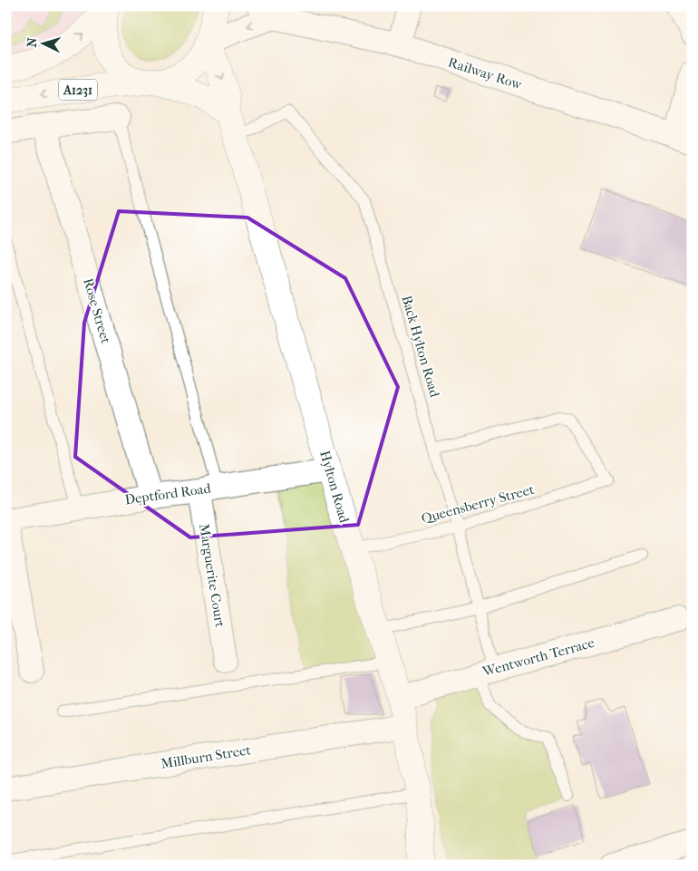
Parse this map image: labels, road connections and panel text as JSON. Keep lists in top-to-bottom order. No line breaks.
{"streets":{"main road":["A1231","Hylton Road"],"street":["Railway Row","Rose Street","Deptford Road","Marguerite Court","Wentworth Terrace","Millburn Street"],"lane":["Back Hylton Road","Queensberry Street"]},"crossings":[["Railway Row","Hylton Road"],["Rose Street","Deptford Road"],["Back Hylton Road","Hylton Road"],["Back Hylton Road","Queensberry Street"],["Back Hylton Road","Wentworth Terrace"],["Hylton Road","Deptford Road"],["Hylton Road","Queensberry Street"],["Hylton Road","Wentworth Terrace"],["Hylton Road","Millburn Street"],["Deptford Road","Marguerite Court"]],"north":"left"}
